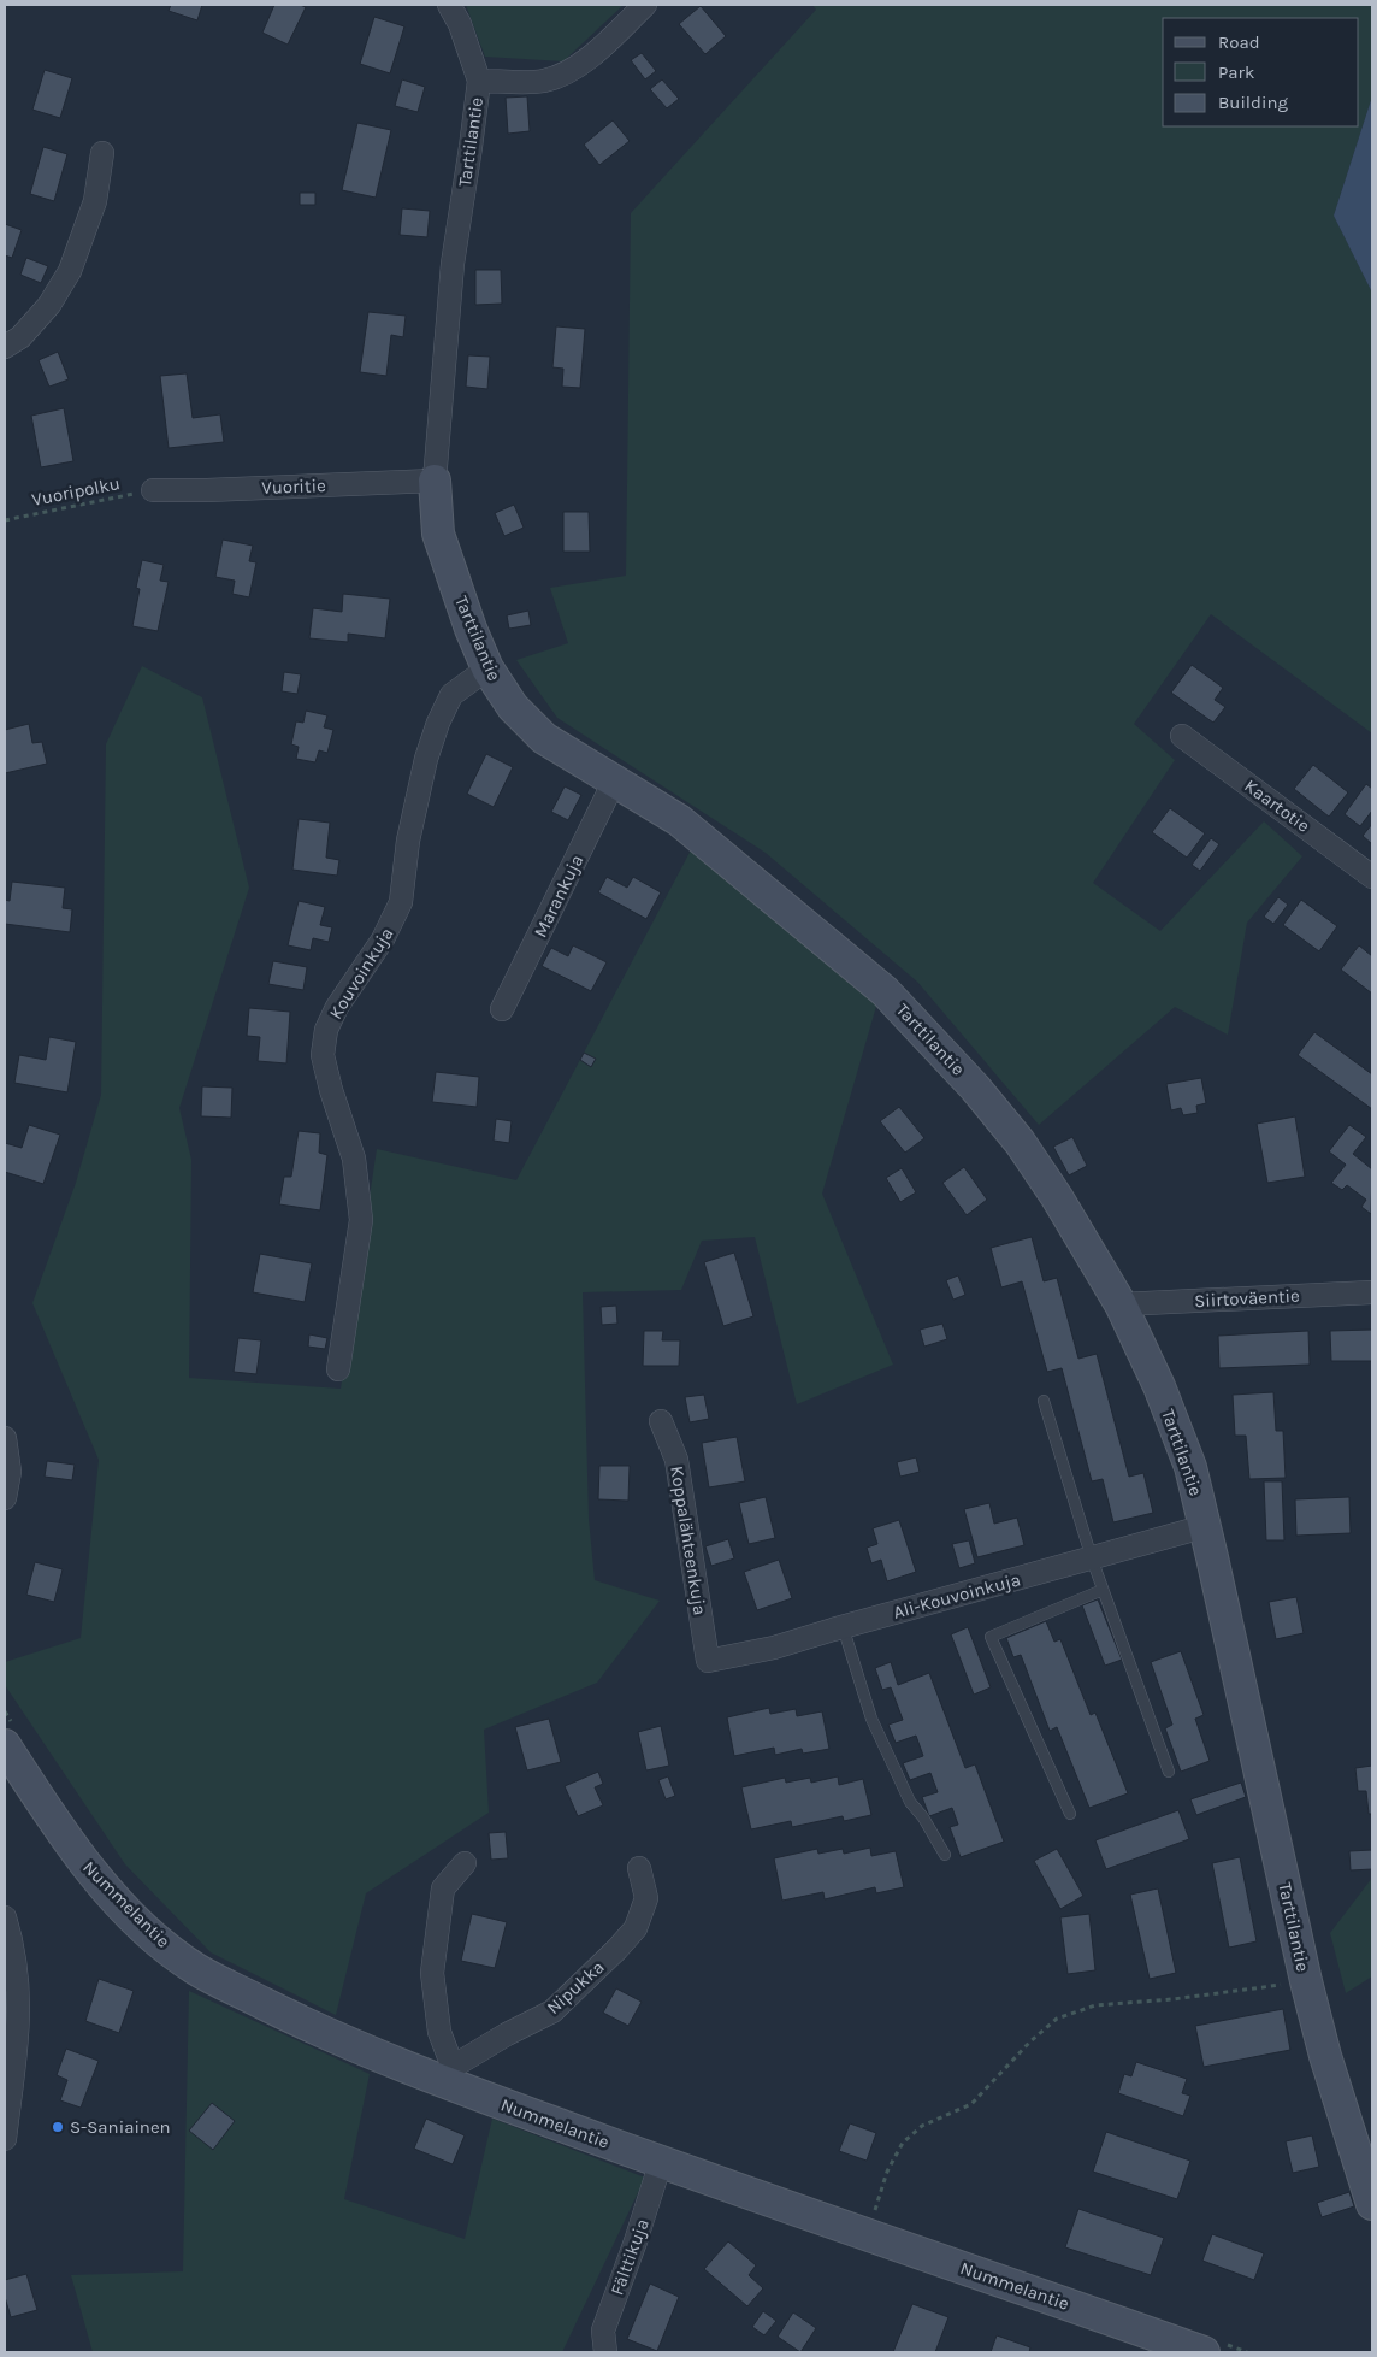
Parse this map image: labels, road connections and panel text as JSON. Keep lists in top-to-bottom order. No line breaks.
{"streets":{"street":["Tarttilantie","Vuoritie","Kaartotie","Marankuja","Kouvoinkuja","Siirtoväentie","Koppalähteenkuja","Ali-Kouvoinkuja","Nummelantie","Nipukka","Fälttikuja"],"path":["Vuoripolku"]},"crossings":[["Tarttilantie","Vuoritie"],["Tarttilantie","Marankuja"],["Tarttilantie","Kouvoinkuja"],["Tarttilantie","Siirtoväentie"],["Tarttilantie","Ali-Kouvoinkuja"],["Vuoritie","Vuoripolku"],["Koppalähteenkuja","Ali-Kouvoinkuja"],["Nummelantie","Nipukka"],["Nummelantie","Fälttikuja"]],"places":["S-Saniainen"],"legend":["Road","Park","Building"]}
